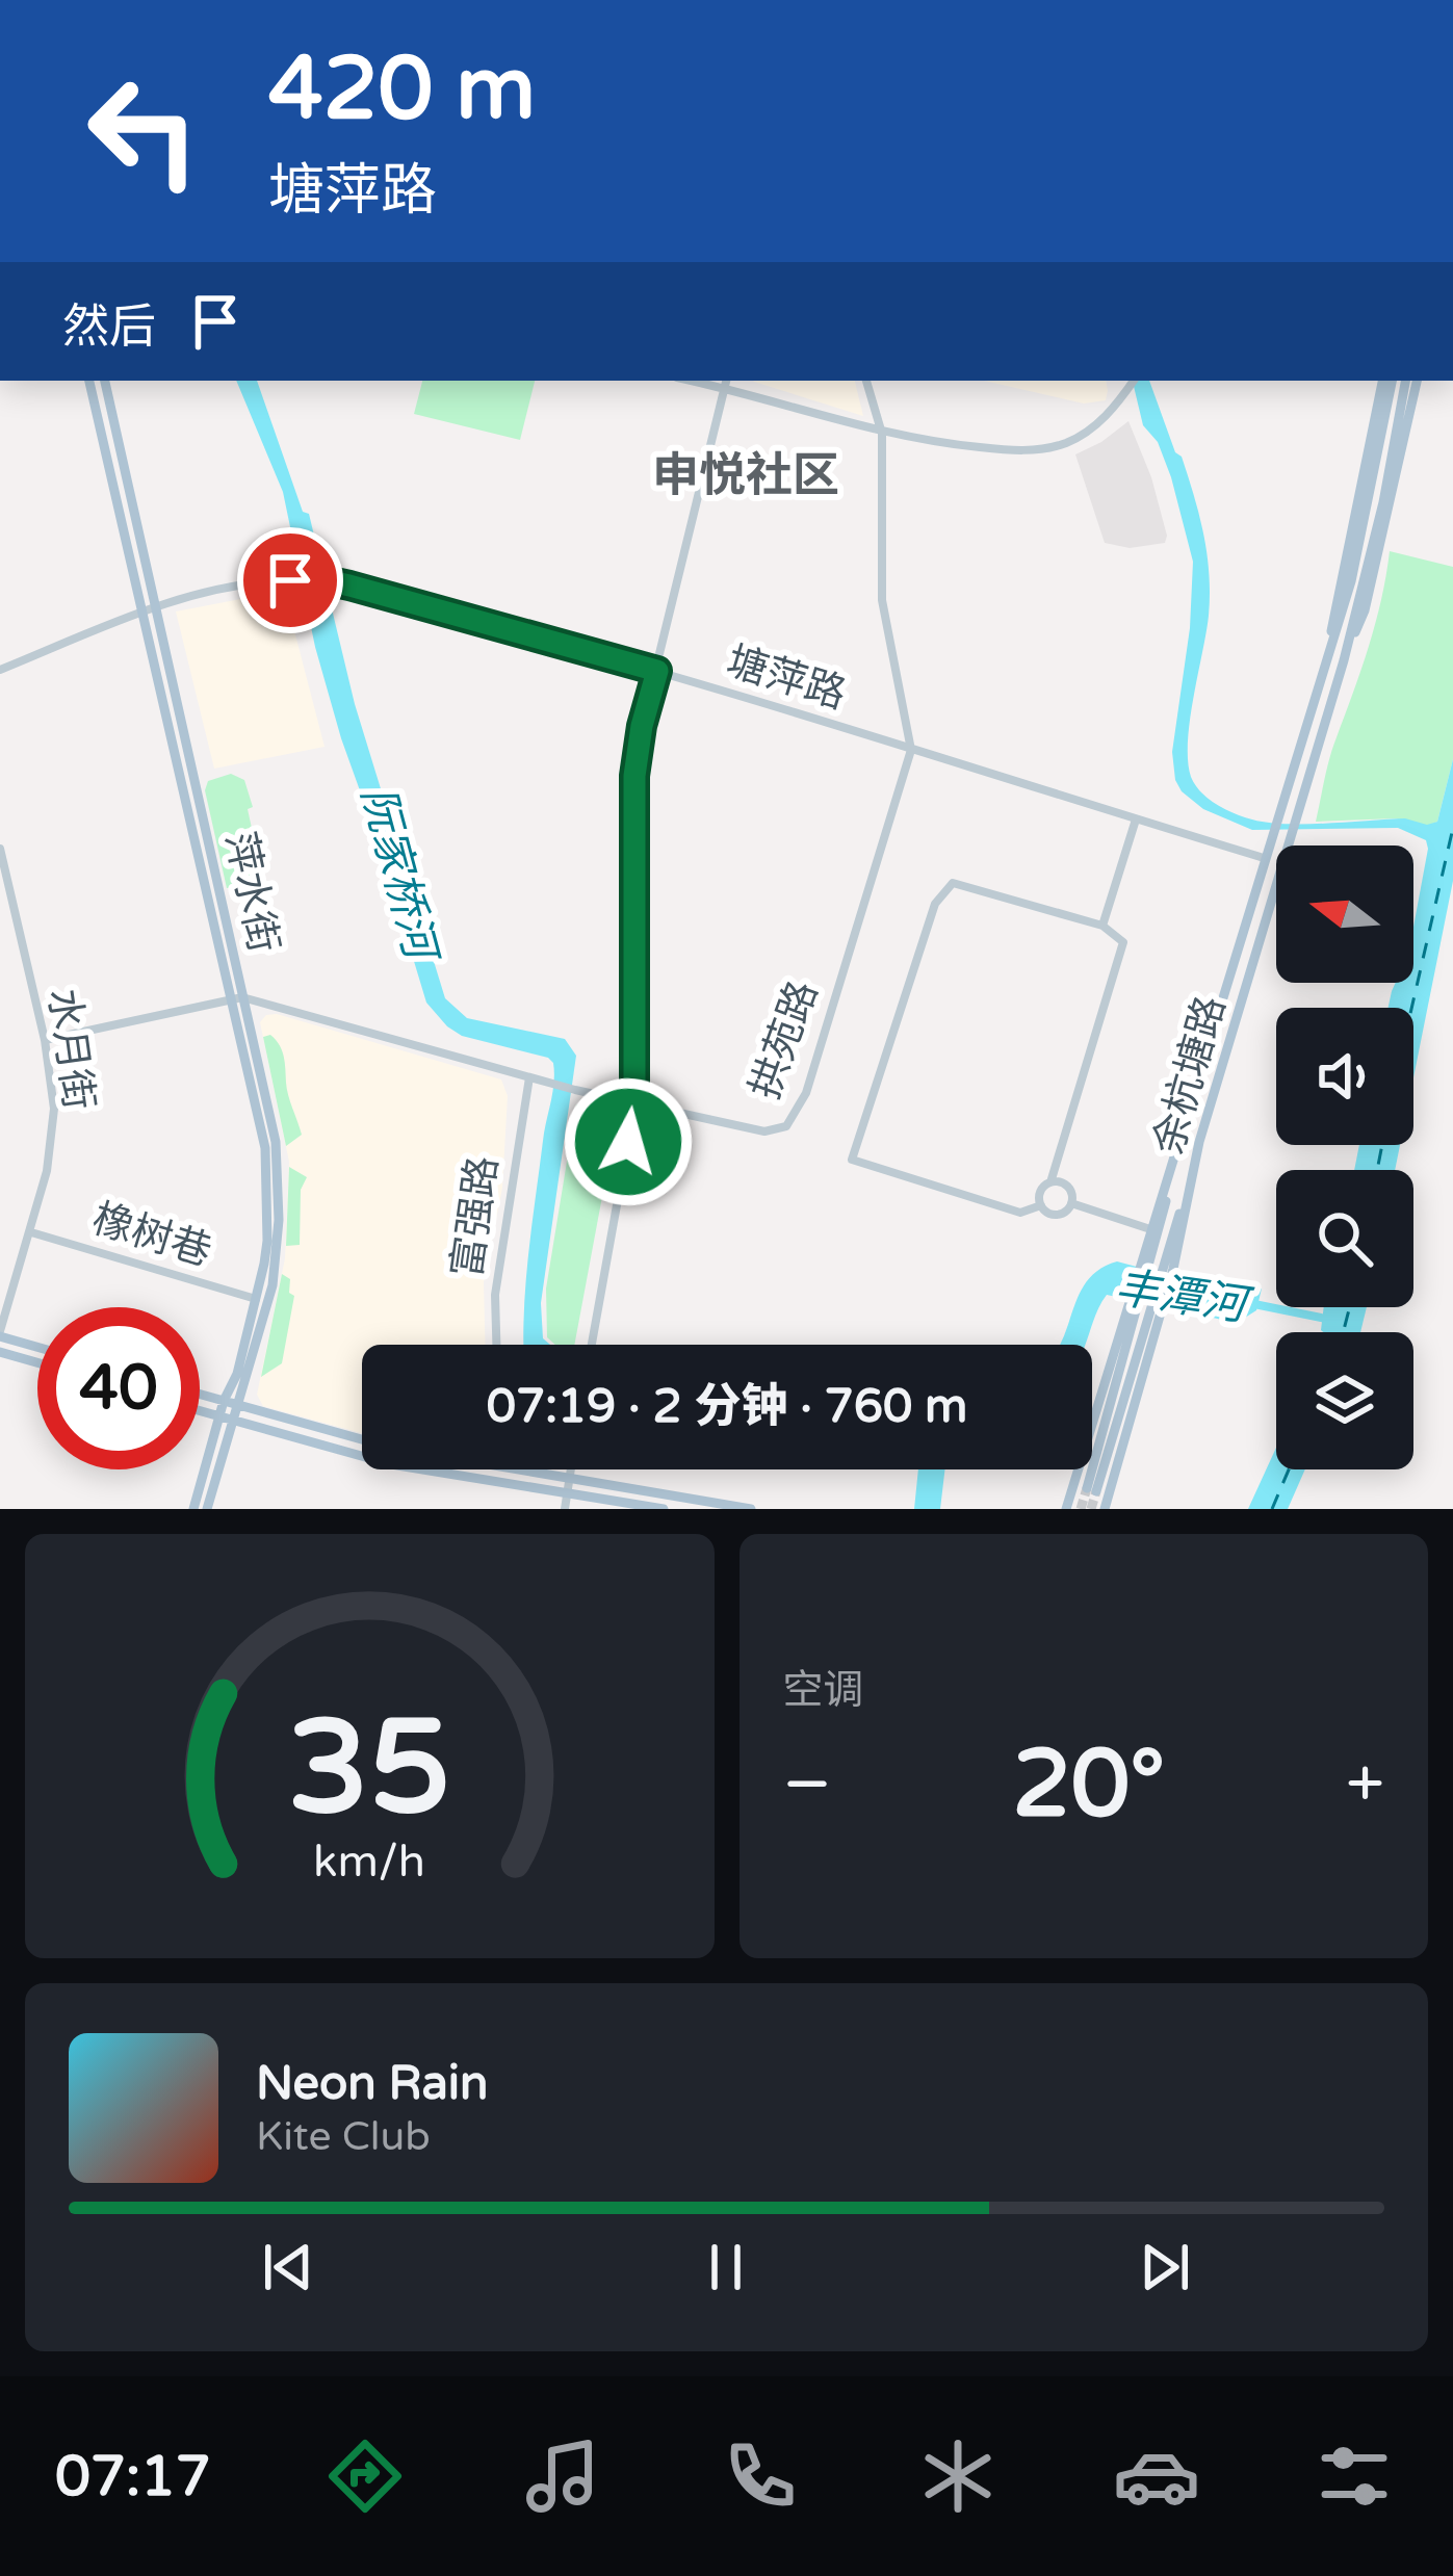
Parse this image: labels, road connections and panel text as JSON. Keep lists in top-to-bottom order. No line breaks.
{"streets":{"main road":["萍水街","余杭塘路"],"street":["塘萍路","拱苑路","水月街","富强路","橡树巷"]},"crossings":[["塘萍路","萍水街"],["塘萍路","拱苑路"],["塘萍路","余杭塘路"],["萍水街","拱苑路"],["萍水街","橡树巷"],["拱苑路","水月街"],["拱苑路","富强路"],["水月街","橡树巷"]],"districts":["申悦社区"],"water":["阮家桥河","丰潭河"],"north":"left","page":{"turn":["420 m","塘萍路"],"then":"然后","limit":"40","trip":"07:19 · 2 分钟 · 760 m","tile":"空调","heat":["−","20°","+"],"song":["Neon Rain","Kite Club"],"tabs":"07:17","gauge":["35","km/h"]}}
